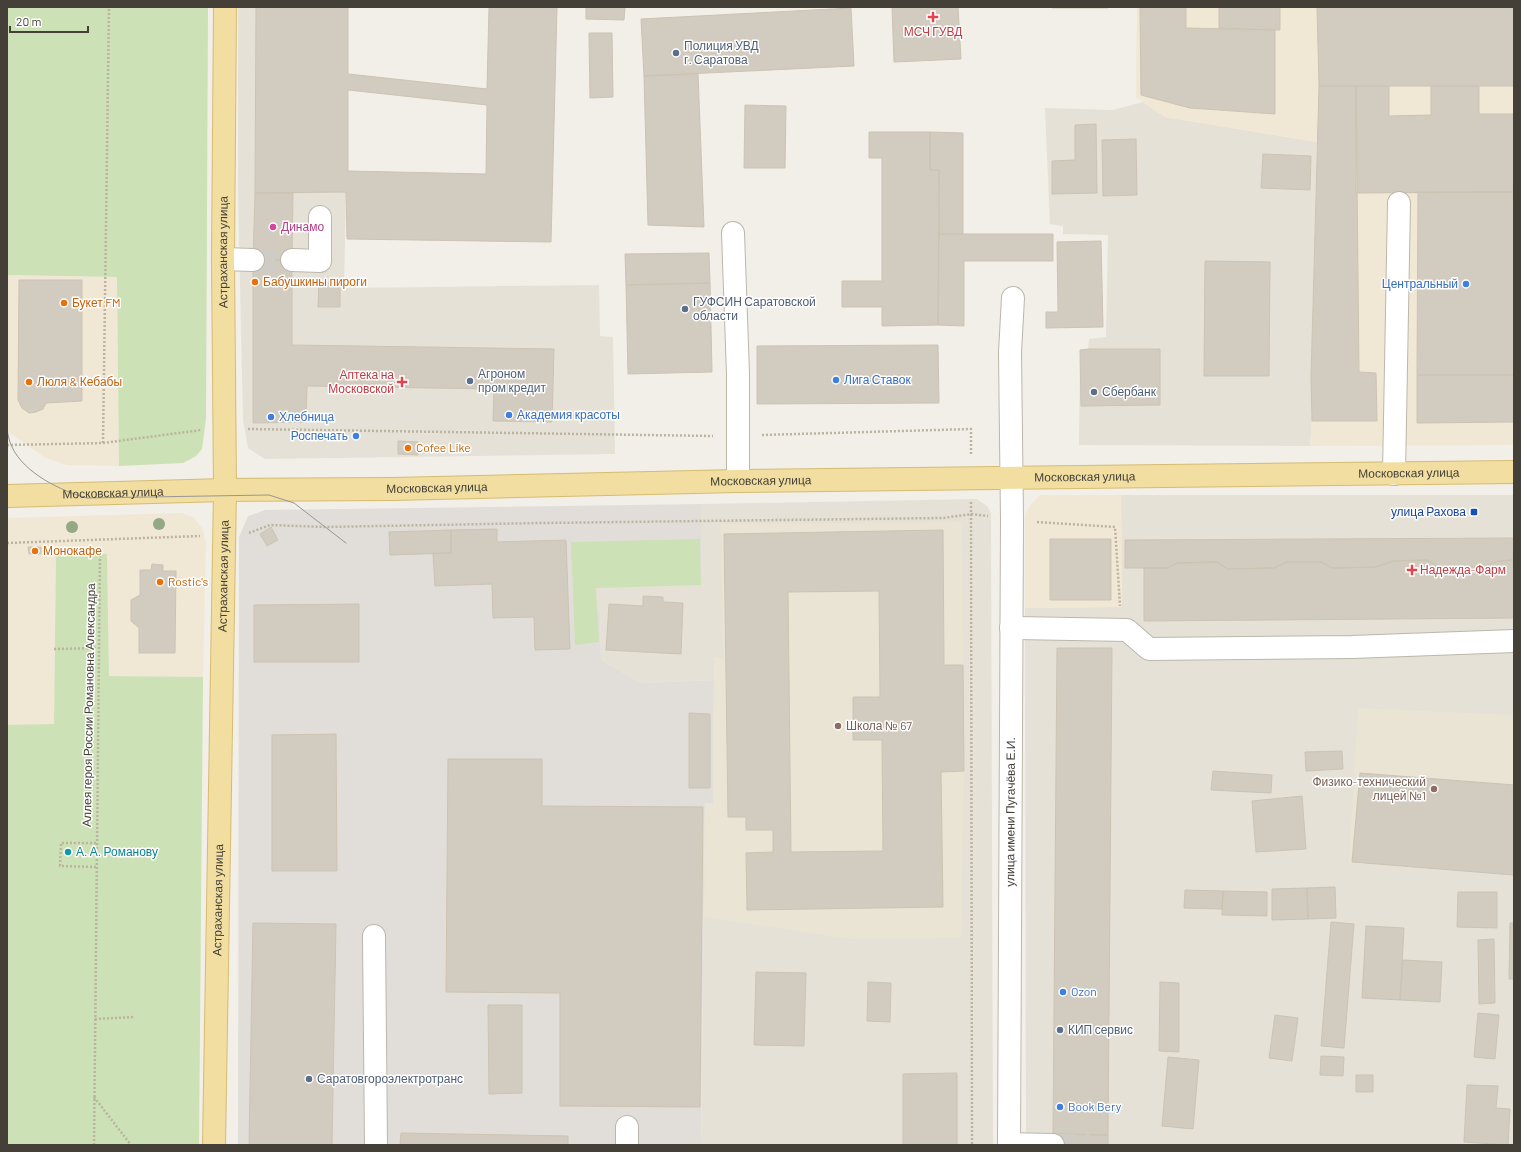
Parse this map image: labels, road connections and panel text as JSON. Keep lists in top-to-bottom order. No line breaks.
{"streets":{"main road":["Астраханская улица","Московская улица"],"street":["улица имени Пугачёва Е.И."],"path":["Аллея героя России Романовна Александра"]},"crossings":[["Астраханская улица","Московская улица"],["Московская улица","улица имени Пугачёва Е.И."]],"places":{"health":["МСЧ ГУВД","Аптека на Московской","Надежда-Фарм"],"other":["Полиция УВД г. Саратова","Динамо","Бабушкины пироги","Центральный","Букет FM","ГУФСИН Саратовской области","Лига Ставок","Агроном пром кредит","Люля & Кебабы","Сбербанк","Академия красоты","Хлебница","Роспечать","Cofee Like","Монокафе","Rostic's","Школа № 67","Физико-технический лицей №1","А. А. Романову","Ozon","КИП сервис","Саратовгороэлектротранс","Book Bery"],"transit":["улица Рахова"]},"scale_bar":"20 m"}
